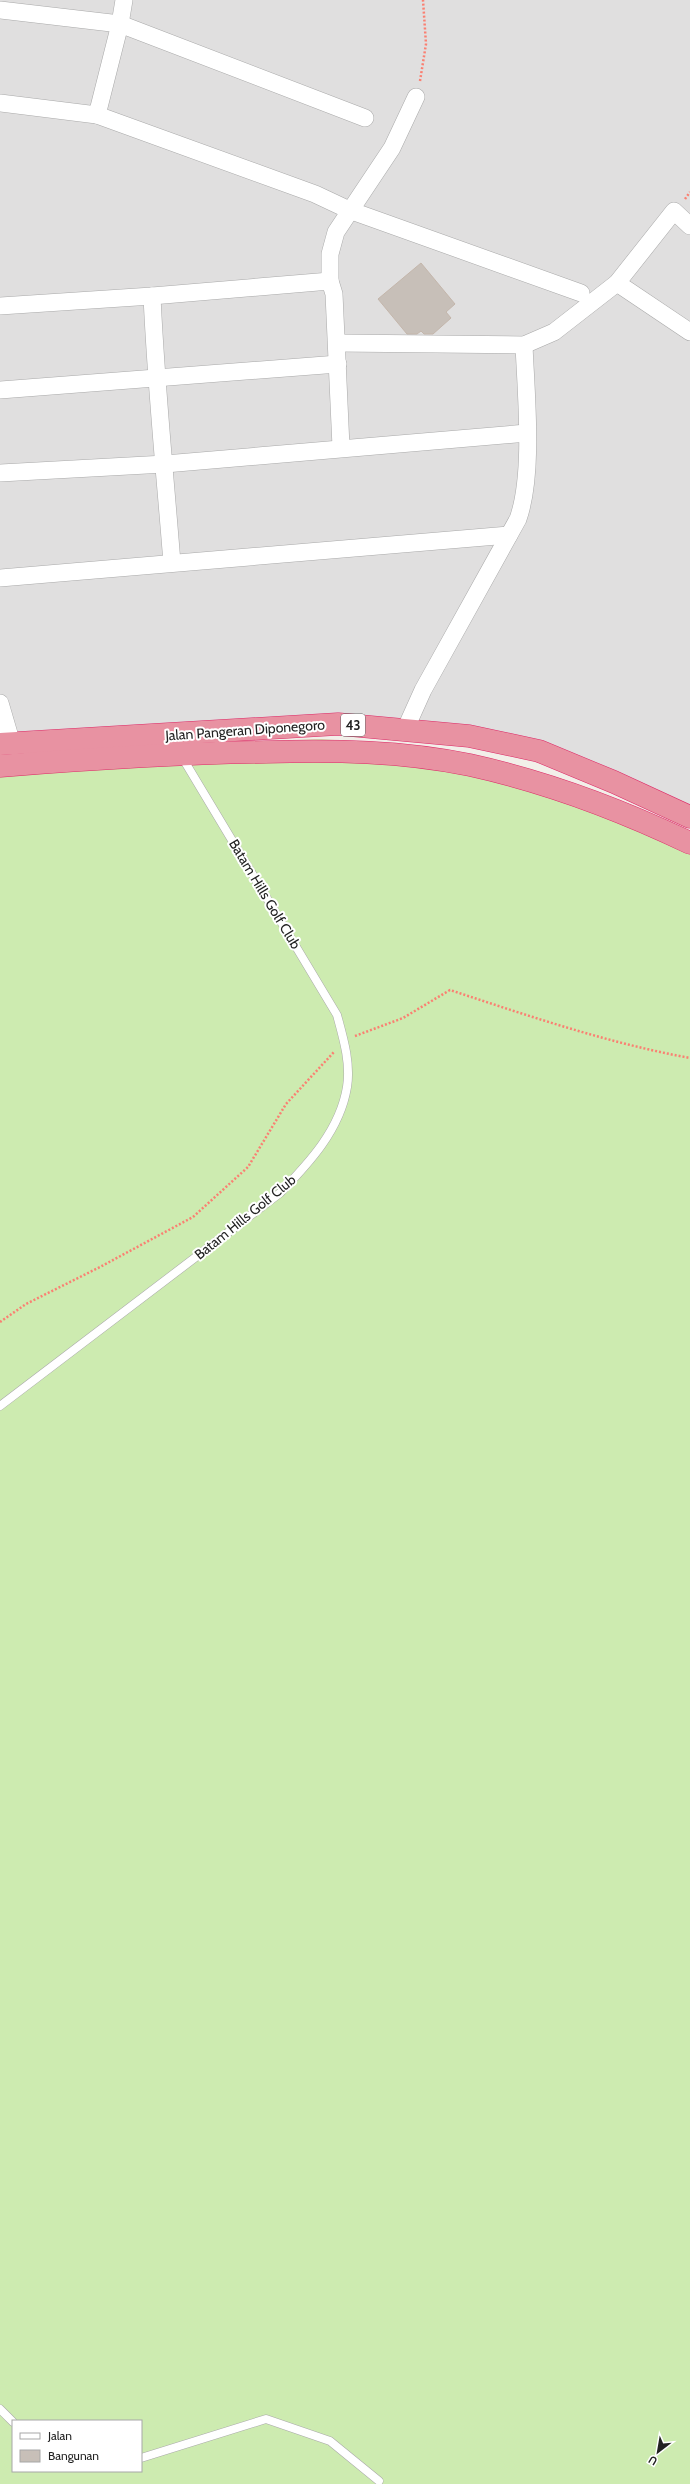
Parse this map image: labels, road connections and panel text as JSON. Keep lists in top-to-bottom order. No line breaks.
{"streets":{"highway":["43","Jalan Pangeran Diponegoro"],"lane":["Batam Hills Golf Club"]},"crossings":[["Jalan Pangeran Diponegoro","Batam Hills Golf Club"]],"legend":["Jalan","Bangunan"],"north":"bottom left"}
